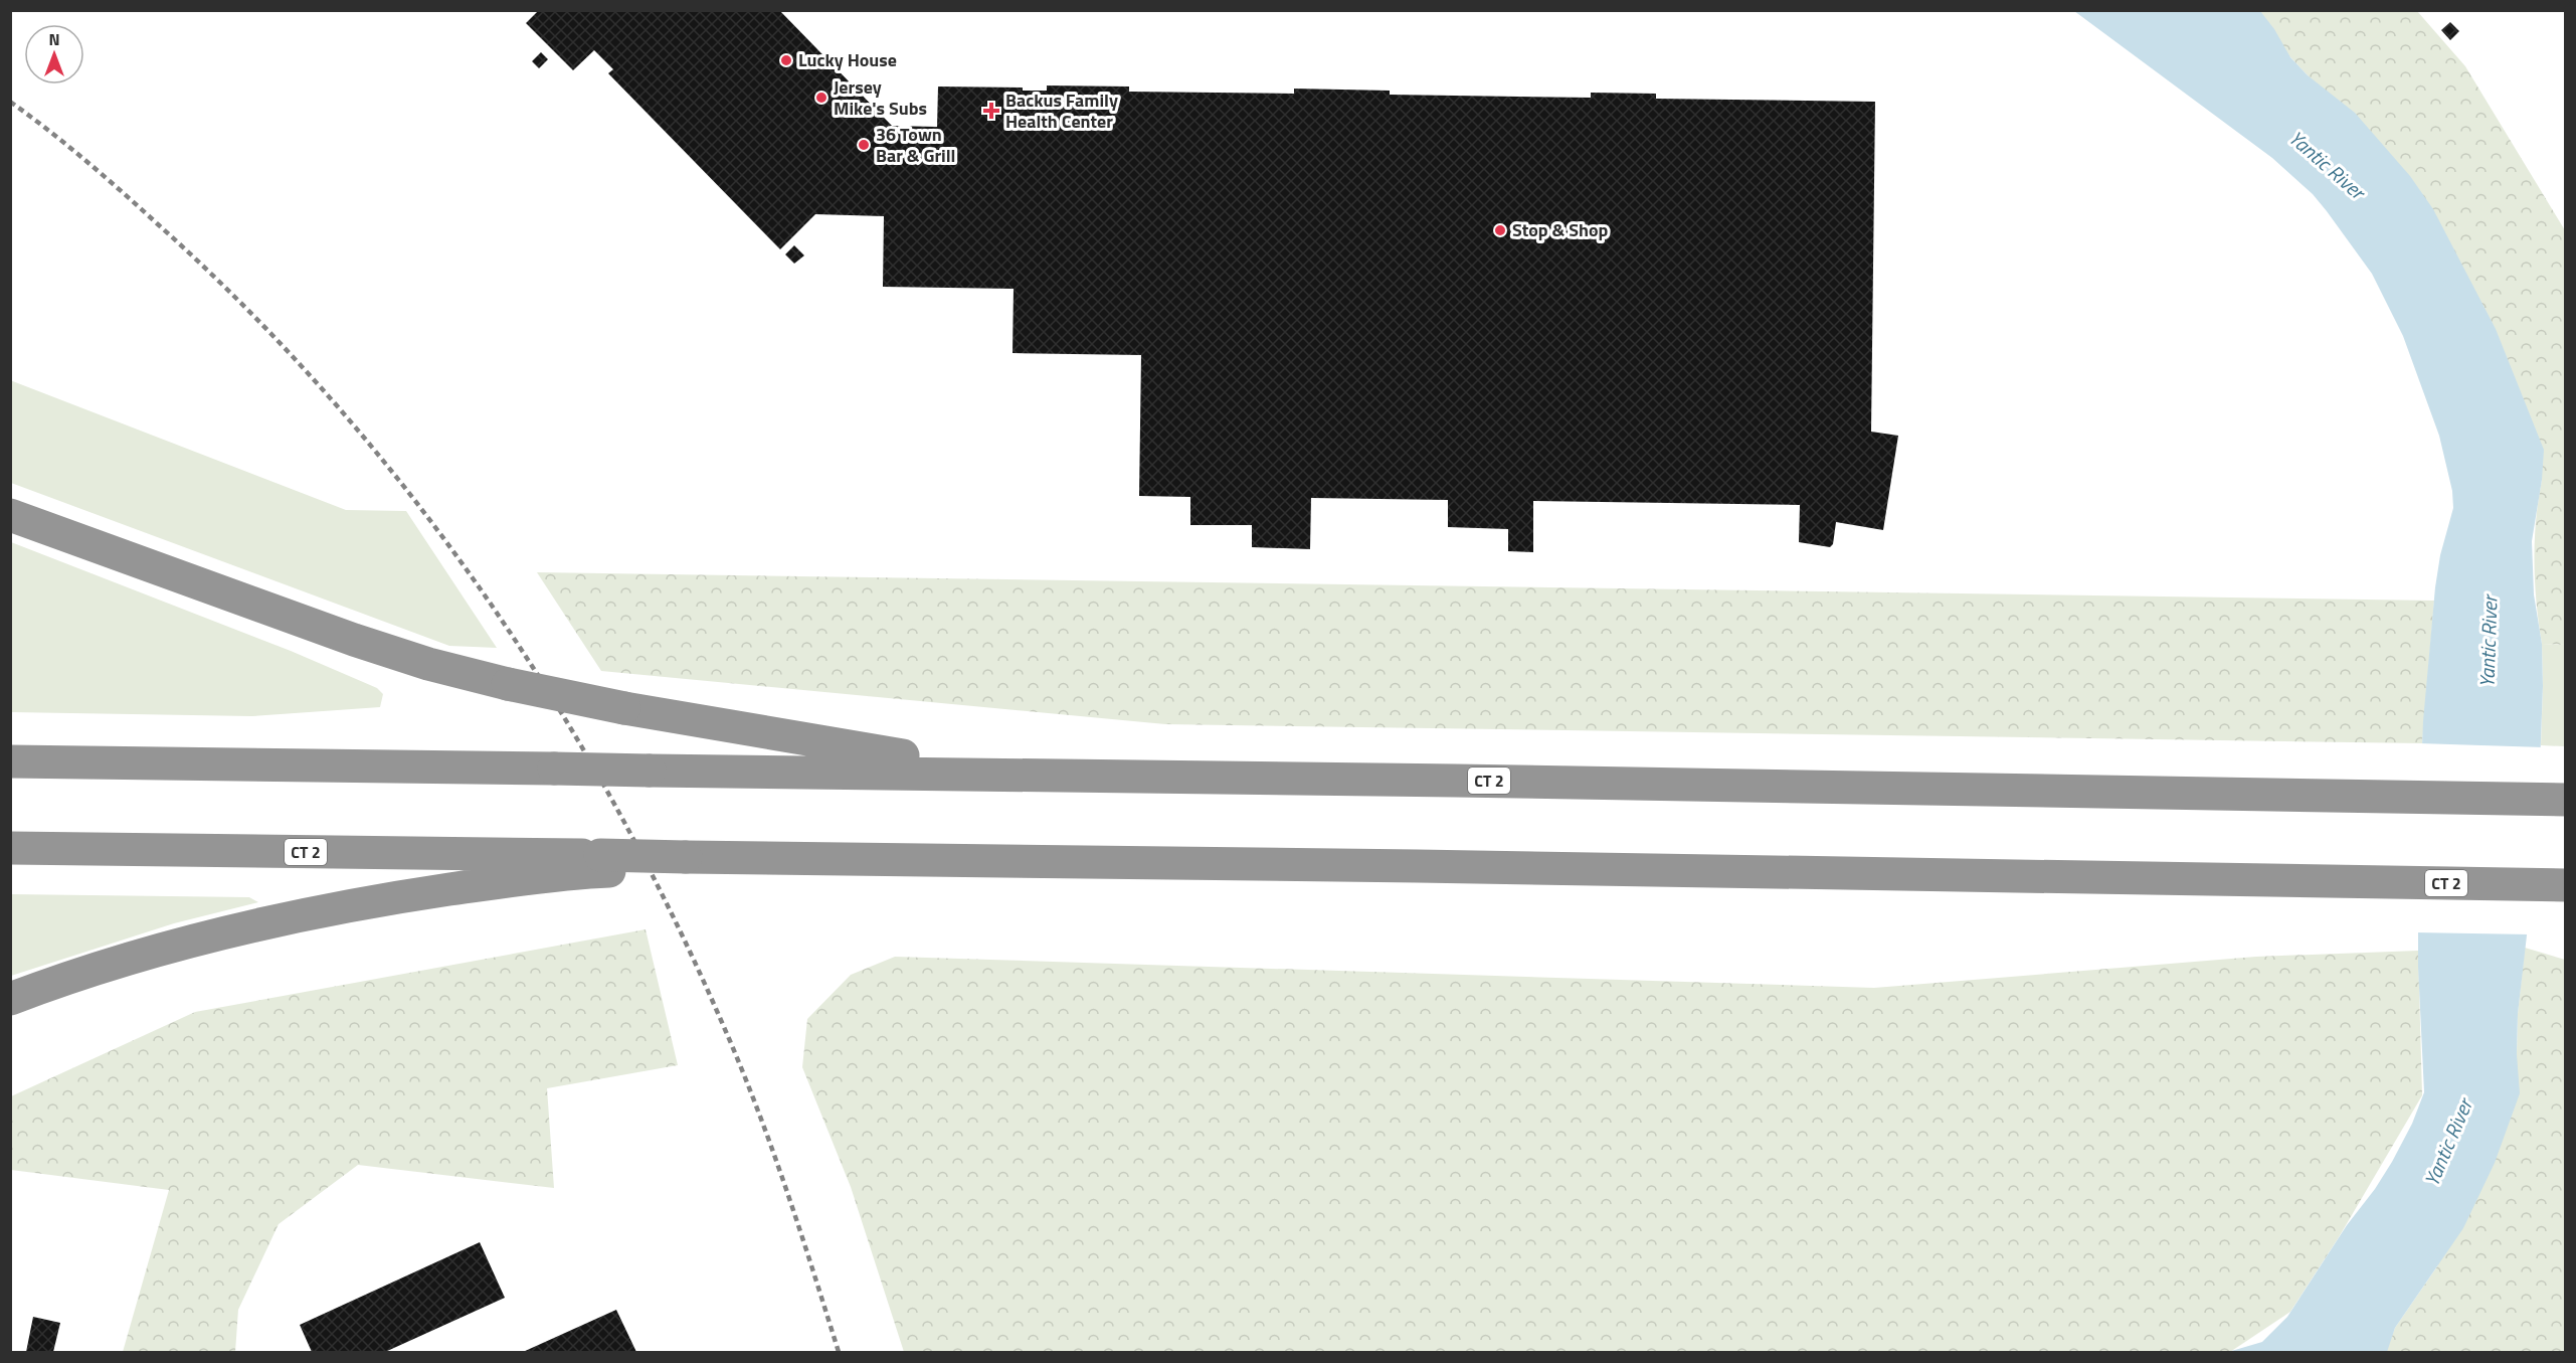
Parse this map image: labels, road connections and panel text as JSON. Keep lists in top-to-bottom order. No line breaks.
{"streets":{"highway":["CT 2"]},"water":["Yantic River"],"places":{"other":["Lucky House","Jersey Mike's Subs","36 Town Bar & Grill","Stop & Shop"],"health":["Backus Family Health Center"]},"north":"top"}
